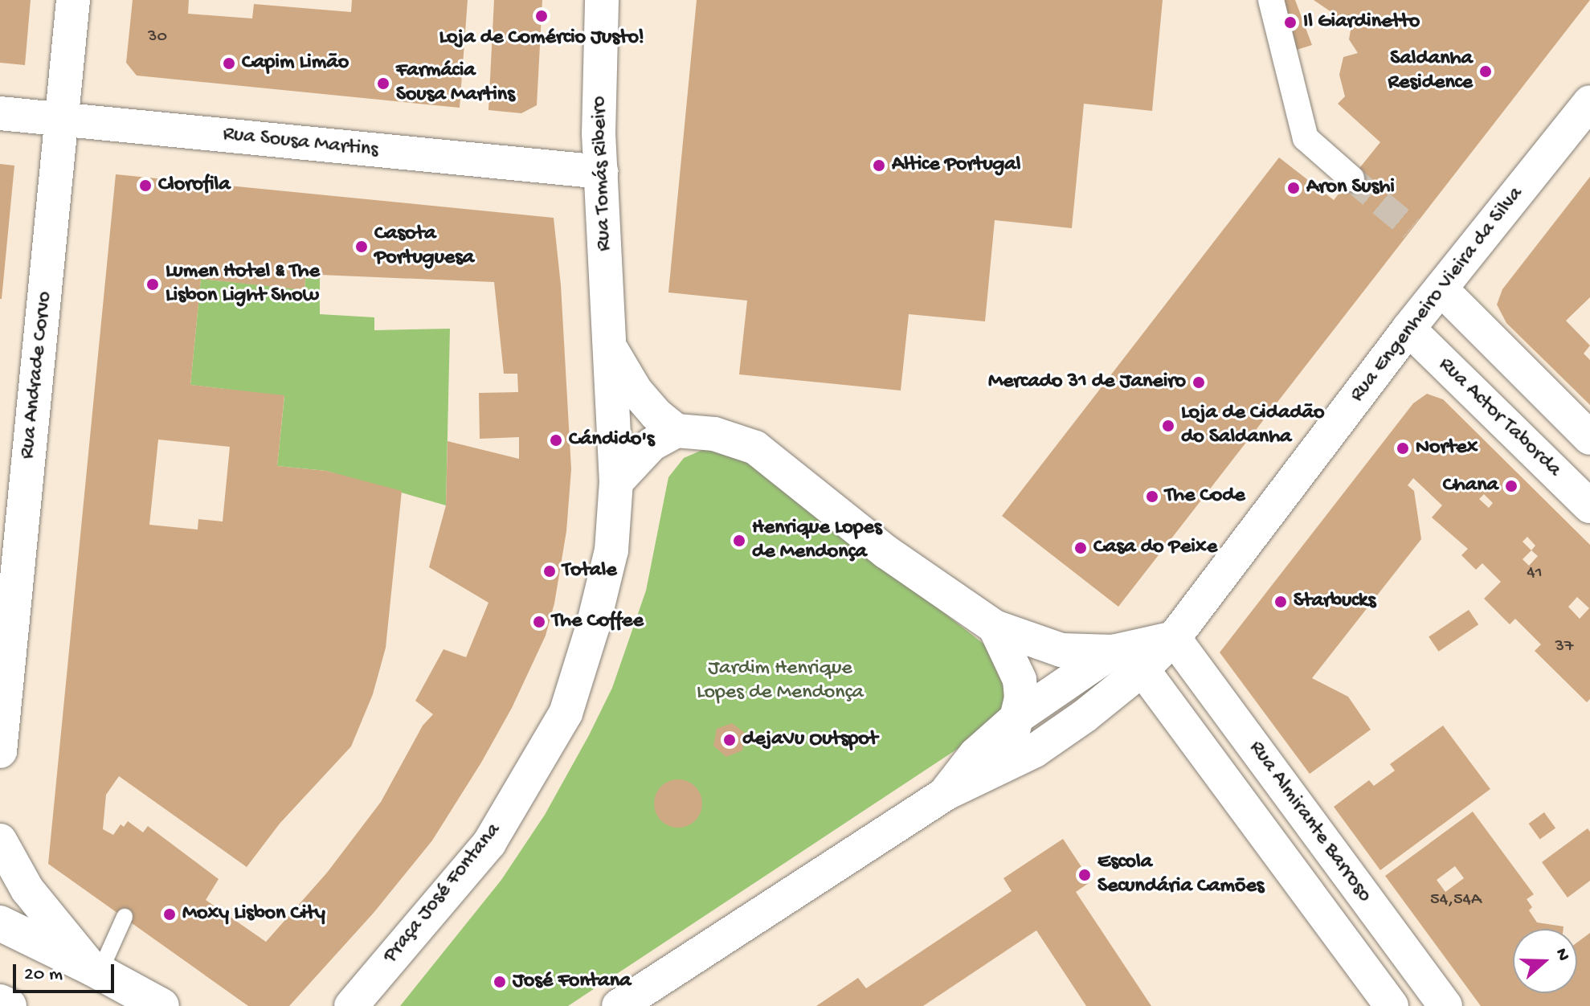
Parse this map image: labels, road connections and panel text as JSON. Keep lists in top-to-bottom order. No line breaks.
{"streets":{"street":["Rua Sousa Martins","Rua Tomás Ribeiro","Rua Engenheiro Vieira da Silva","Rua Andrade Corvo","Rua Actor Taborda","Rua Almirante Barroso","Praça José Fontana"]},"crossings":[["Rua Sousa Martins","Rua Tomás Ribeiro"],["Rua Sousa Martins","Rua Andrade Corvo"],["Rua Tomás Ribeiro","Praça José Fontana"],["Rua Engenheiro Vieira da Silva","Rua Actor Taborda"],["Rua Engenheiro Vieira da Silva","Rua Almirante Barroso"]],"parks":["Jardim Henrique Lopes de Mendonça"],"places":["Loja de Comércio Justo!","Il Giardinetto","Capim Limão","Saldanha Residence","Farmácia Sousa Martins","Altice Portugal","Clorofila","Aron Sushi","Casota Portuguesa","Lumen Hotel & The Lisbon Light Show","Mercado 31 de Janeiro","Loja de Cidadão do Saldanha","Cándido's","Nortex","Chana","The Code","Henrique Lopes de Mendonça","Casa do Peixe","Totale","Starbucks","The Coffee","dejaVu Outspot","Escola Secundária Camões","Moxy Lisbon City","José Fontana"],"house_numbers":["30","41","37","54,54A"],"scale_bar":"20 m","north":"right"}
